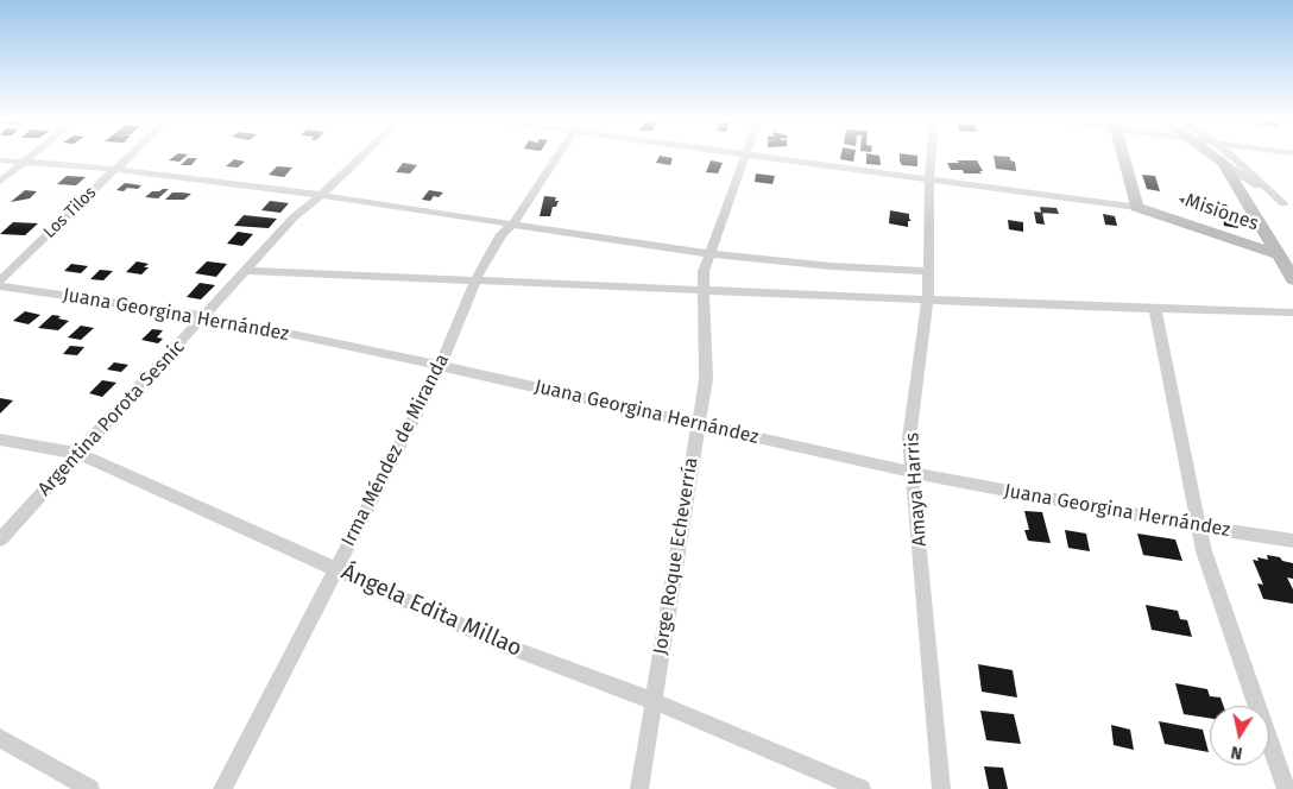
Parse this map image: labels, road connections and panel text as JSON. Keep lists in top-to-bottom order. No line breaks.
{"streets":{"street":["Los Tilos","Misiones","Juana Georgina Hernández","Argentina Porota Sesnic","Irma Méndez de Miranda","Amaya Harris","Jorge Roque Echeverría","Ángela Edita Millao"]},"crossings":[["Juana Georgina Hernández","Argentina Porota Sesnic"],["Juana Georgina Hernández","Irma Méndez de Miranda"],["Juana Georgina Hernández","Amaya Harris"],["Juana Georgina Hernández","Jorge Roque Echeverría"],["Argentina Porota Sesnic","Ángela Edita Millao"],["Irma Méndez de Miranda","Ángela Edita Millao"],["Jorge Roque Echeverría","Ángela Edita Millao"]],"north":"bottom"}
